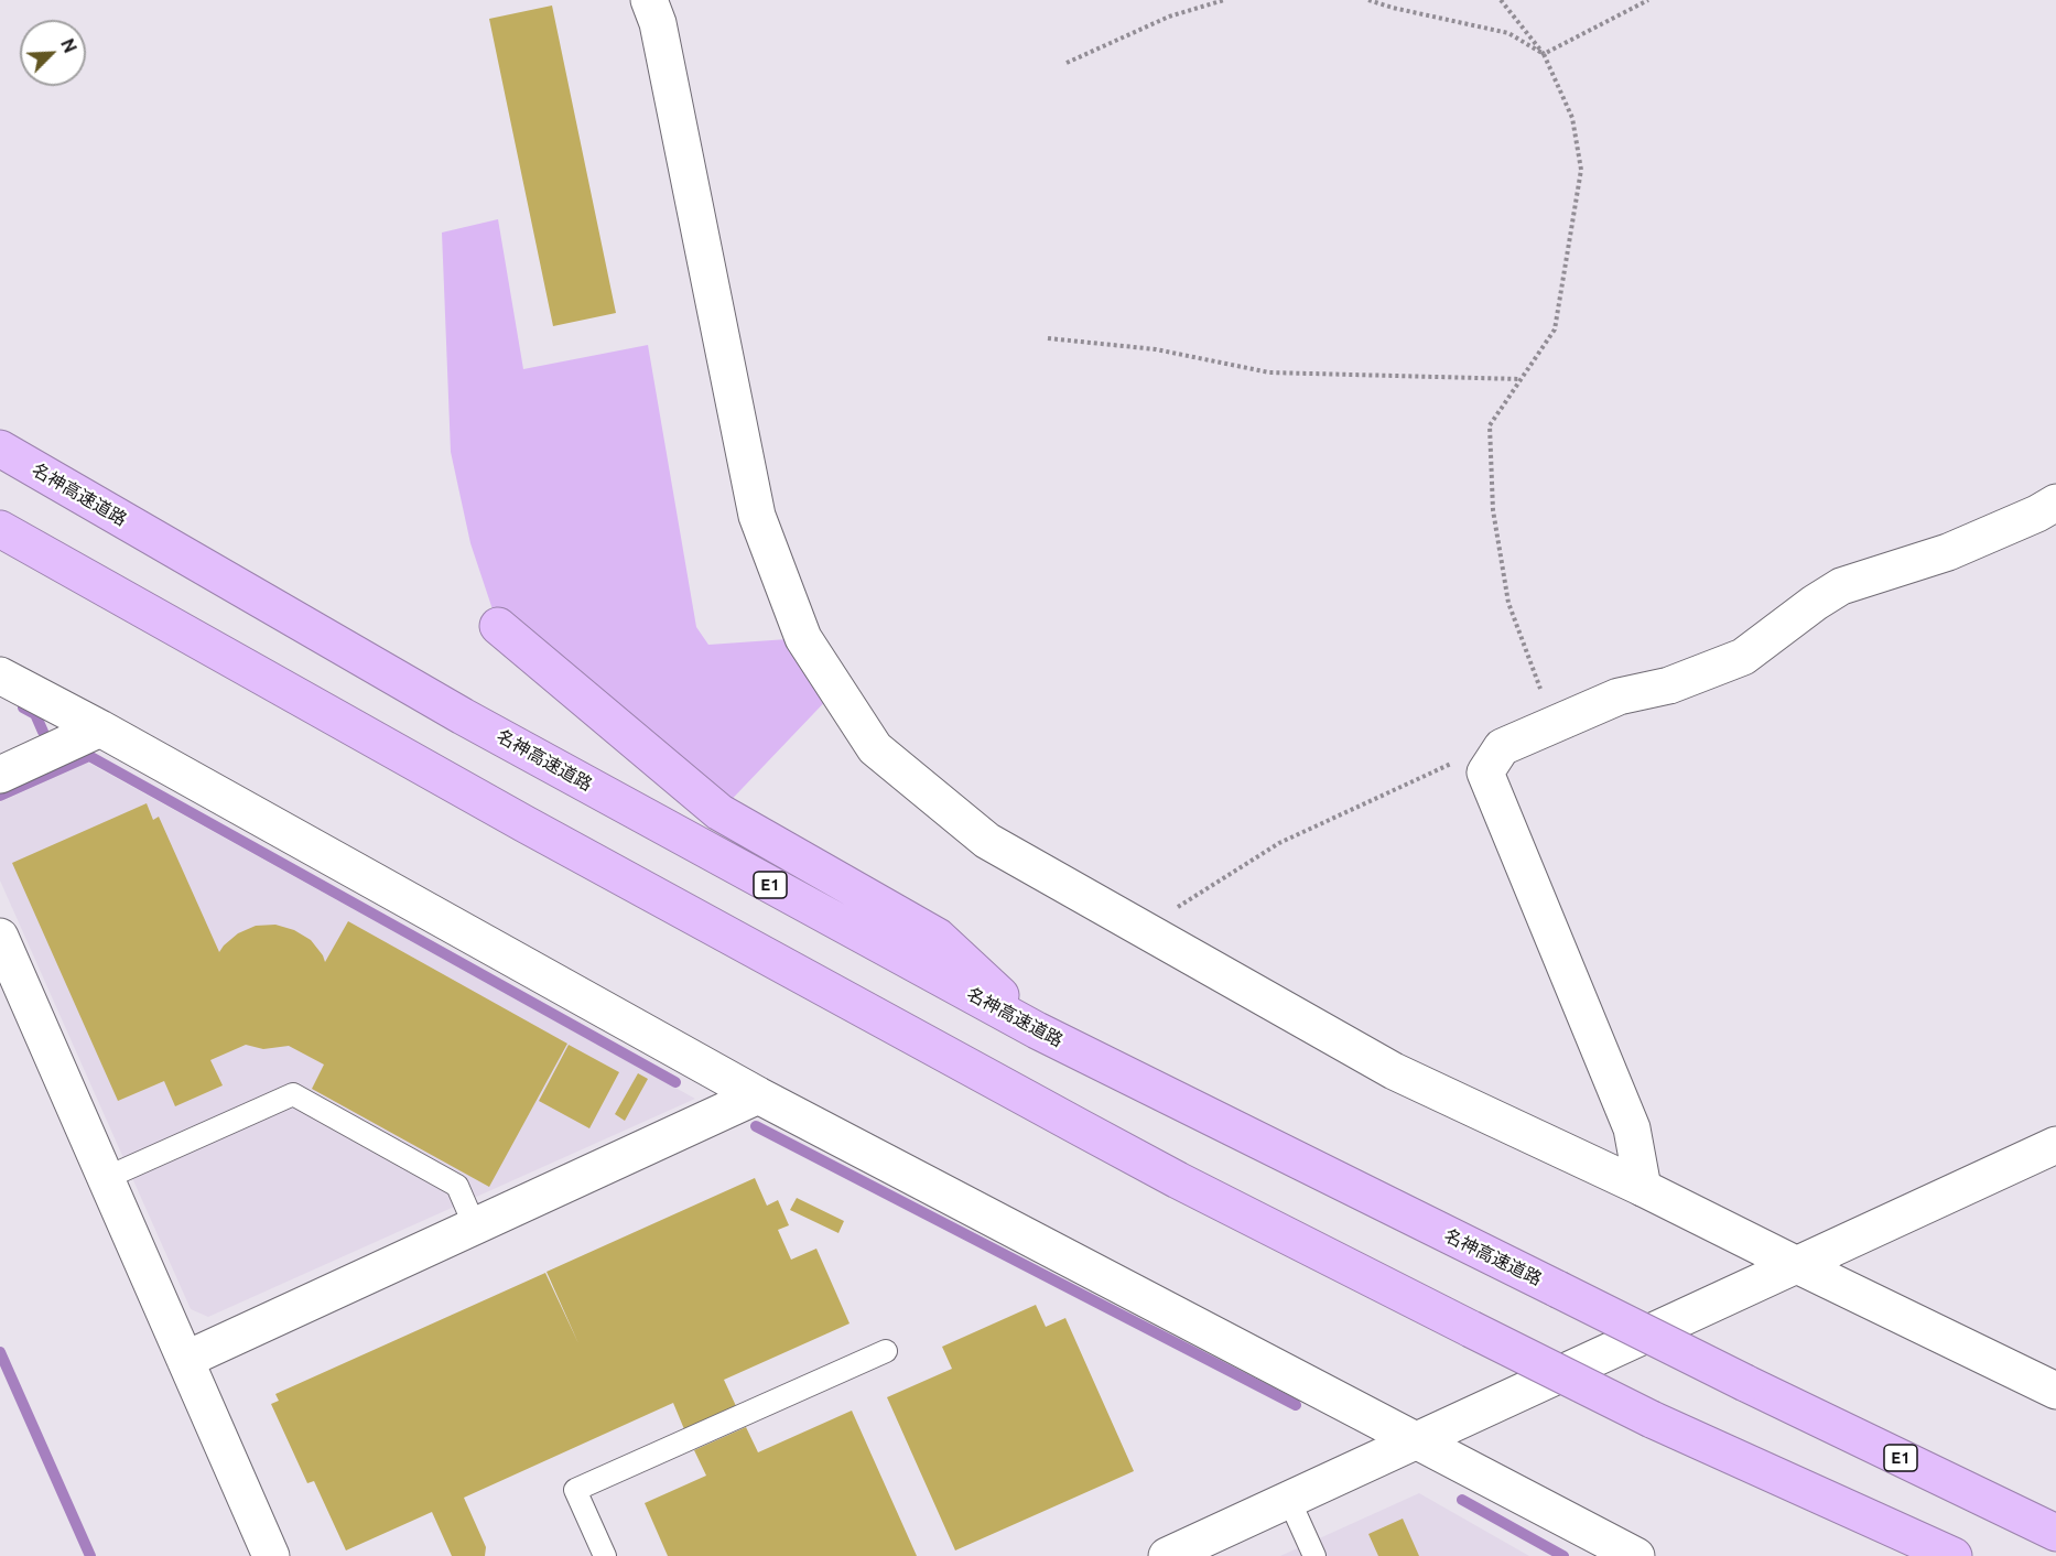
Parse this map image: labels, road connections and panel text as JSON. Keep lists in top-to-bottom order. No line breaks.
{"streets":{"highway":["名神高速道路","E1"]},"north":"top right"}
